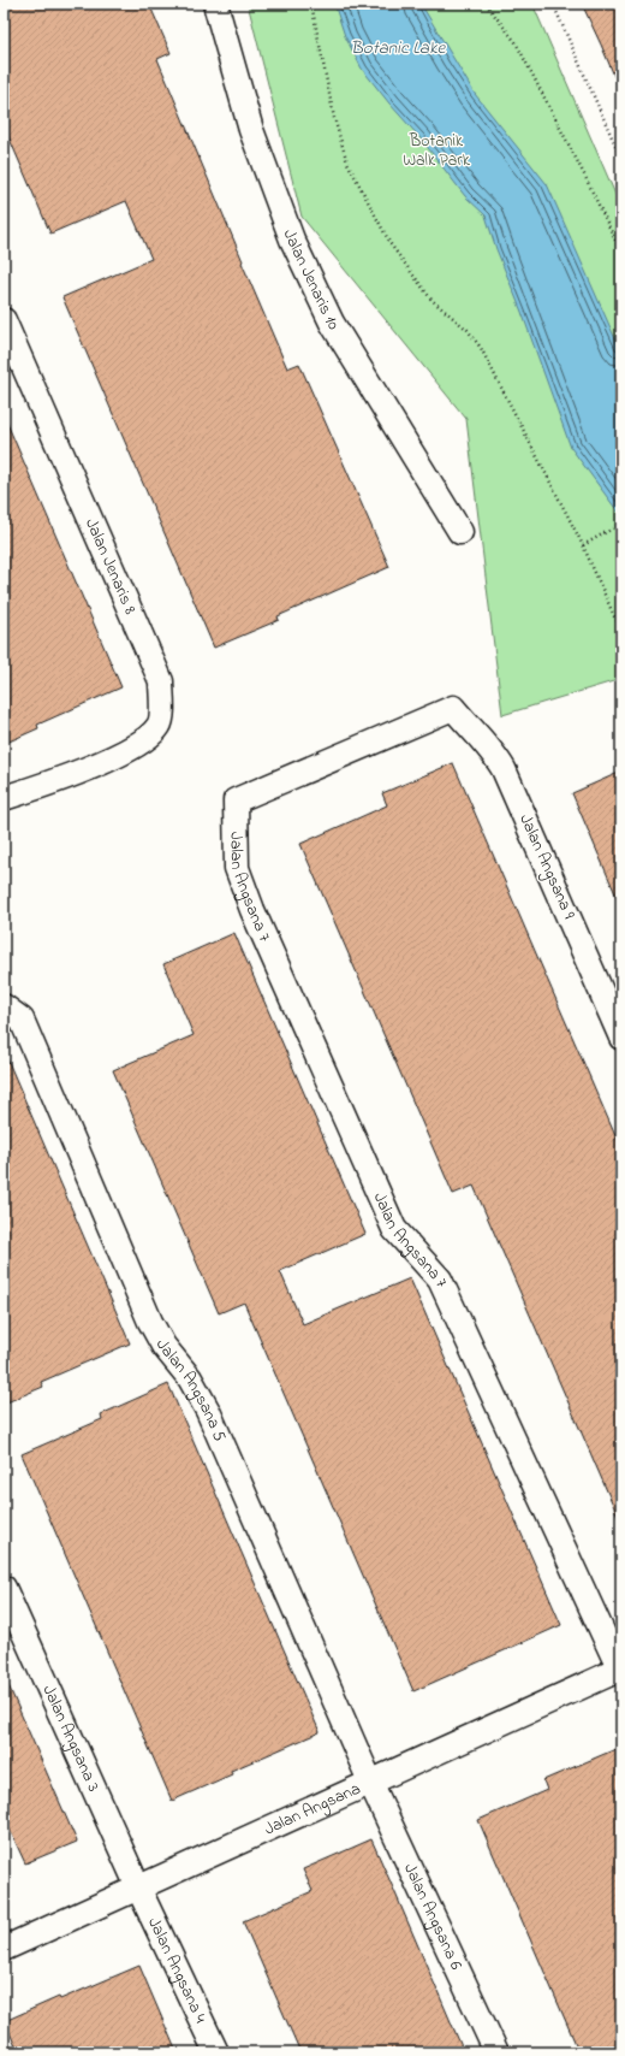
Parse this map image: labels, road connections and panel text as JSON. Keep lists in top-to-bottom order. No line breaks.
{"streets":{"street":["Jalan Jenaris 10","Jalan Jenaris 8","Jalan Angsana 9","Jalan Angsana 7","Jalan Angsana 5","Jalan Angsana 3","Jalan Angsana","Jalan Angsana 6","Jalan Angsana 4"]},"crossings":[["Jalan Angsana 9","Jalan Angsana 7"],["Jalan Angsana 7","Jalan Angsana"],["Jalan Angsana 5","Jalan Angsana"],["Jalan Angsana 5","Jalan Angsana 6"],["Jalan Angsana 3","Jalan Angsana"],["Jalan Angsana 3","Jalan Angsana 4"],["Jalan Angsana","Jalan Angsana 6"],["Jalan Angsana","Jalan Angsana 4"]],"water":["Botanic Lake"],"parks":["Botanik Walk Park"]}
